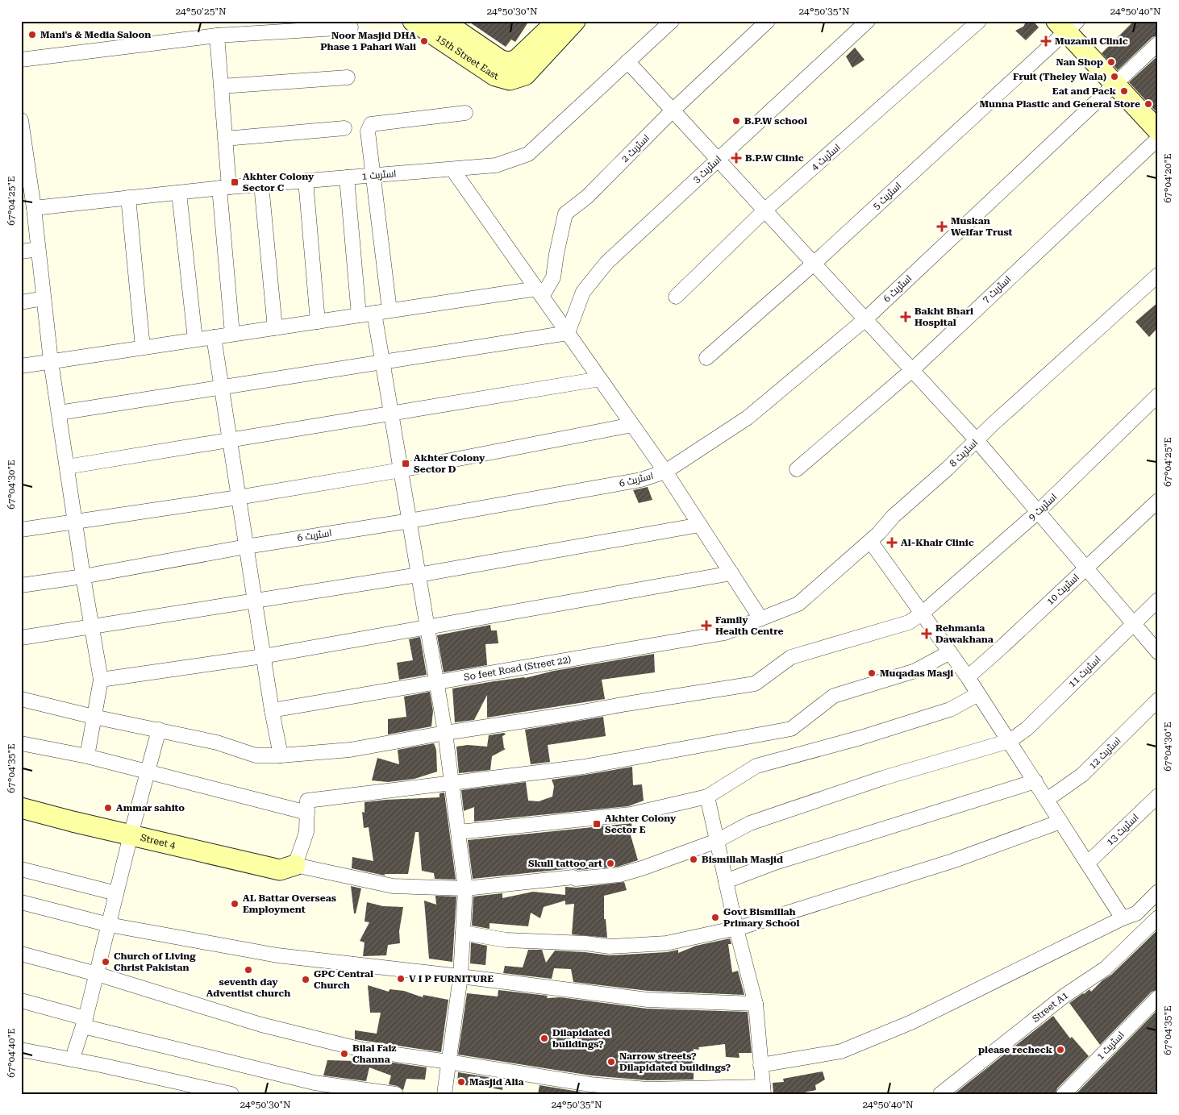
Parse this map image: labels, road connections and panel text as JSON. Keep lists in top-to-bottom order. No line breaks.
{"streets":{"street":["15th Street East","اسٹریٹ 2","اسٹریٹ 4","اسٹریٹ 3","اسٹریٹ 1","اسٹریٹ 5","اسٹریٹ 6","اسٹریٹ 7","اسٹریٹ 8","اسٹریٹ 9","اسٹریٹ 10","So feet Road (Street 22)","اسٹریٹ 11","اسٹریٹ 12","اسٹریٹ 13","Street 4","Street A1"]},"crossings":[["اسٹریٹ 8","So feet Road (Street 22)"],["اسٹریٹ 11","Street 4"]],"places":{"other":["Mani's & Media Saloon","Noor Masjid DHA Phase 1 Pahari Wali","Nan Shop","Fruit (Theley Wala)","Eat and Pack","Munna Plastic and General Store","B.P.W school","Muqadas Masji","Ammar sahito","Bismillah Masjid","Skull tattoo art","AL Battar Overseas Employment","Govt Bismillah Primary School","Church of Living Christ Pakistan","seventh day Adventist church","V I P FURNITURE","GPC Central Church","Dilapidated buildings?","please recheck","Bilal Faiz Channa","Narrow streets? Dilapidated buildings?","Masjid Alia"],"health":["Muzamil Clinic","B.P.W Clinic","Muskan Welfar Trust","Bakht Bhari Hospital","Al-Khair Clinic","Family Health Centre","Rehmania Dawakhana"],"transit":["Akhter Colony Sector C","Akhter Colony Sector D","Akhter Colony Sector E"]},"coordinates":["24°50'25\"N","24°50'30\"N","24°50'35\"N","24°50'40\"N","67°04'20\"E","67°04'25\"E","67°04'30\"E","67°04'35\"E","67°04'40\"E"]}
